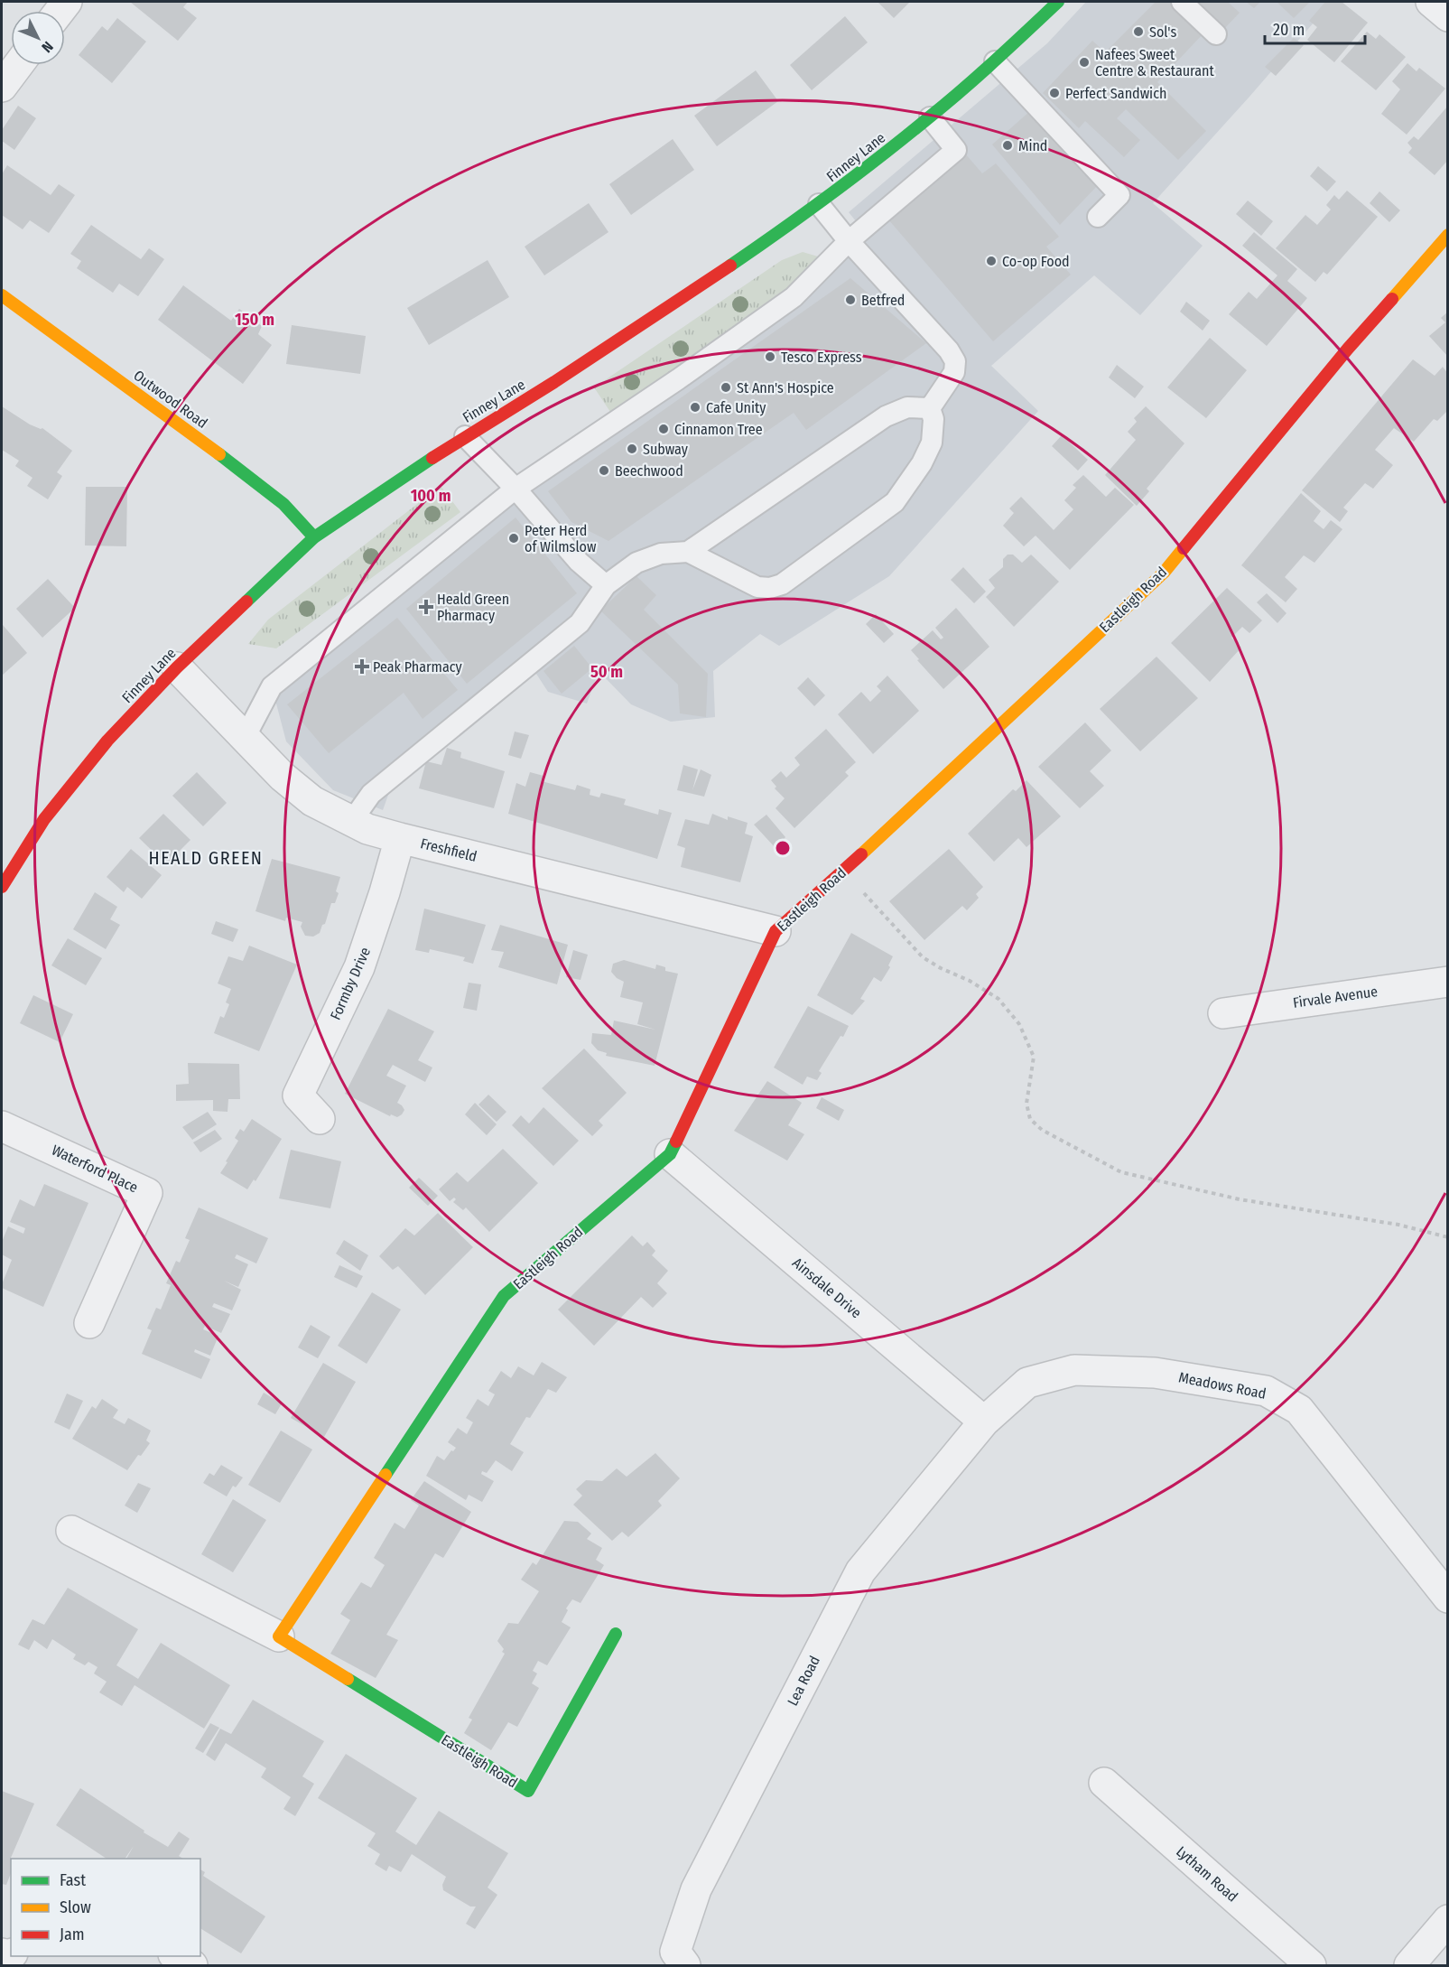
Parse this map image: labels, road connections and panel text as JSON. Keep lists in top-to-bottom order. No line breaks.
{"streets":{"street":["Finney Lane","Outwood Road","Eastleigh Road","Freshfield","Formby Drive","Firvale Avenue","Waterford Place","Ainsdale Drive","Meadows Road","Lea Road","Lytham Road"]},"crossings":[["Finney Lane","Outwood Road"],["Finney Lane","Freshfield"],["Eastleigh Road","Freshfield"],["Eastleigh Road","Ainsdale Drive"],["Freshfield","Formby Drive"],["Ainsdale Drive","Meadows Road"],["Ainsdale Drive","Lea Road"],["Meadows Road","Lea Road"]],"districts":["HEALD GREEN"],"places":{"other":["Sol's","Nafees Sweet Centre & Restaurant","Perfect Sandwich","Mind","Co-op Food","Betfred","Tesco Express","St Ann's Hospice","Cafe Unity","Cinnamon Tree","Subway","Beechwood","Peter Herd of Wilmslow"],"health":["Heald Green Pharmacy","Peak Pharmacy"]},"legend":["Fast","Slow","Jam"],"scale_bar":"20 m","north":"bottom right","rings":["150 m","100 m","50 m"]}
